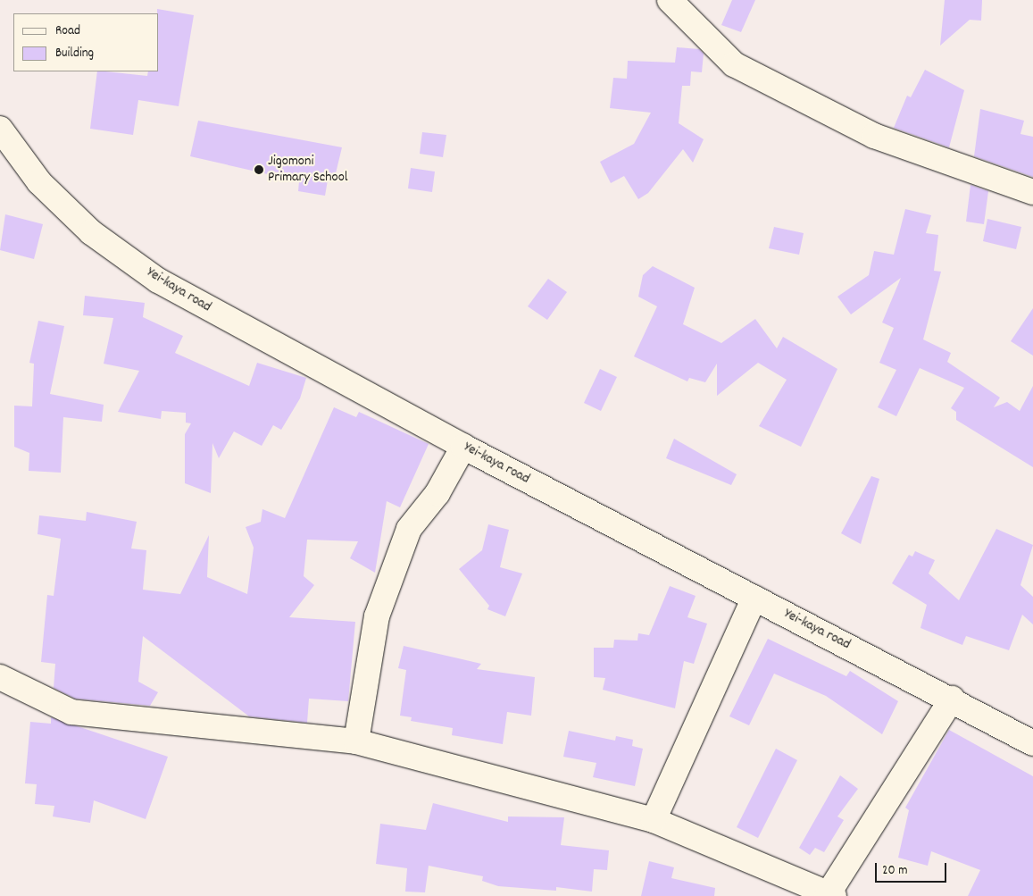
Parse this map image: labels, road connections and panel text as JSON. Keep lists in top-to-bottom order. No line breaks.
{"streets":{"street":["Yei-kaya road"]},"places":["Jigomoni Primary School"],"legend":["Road","Building"],"scale_bar":"20 m"}
